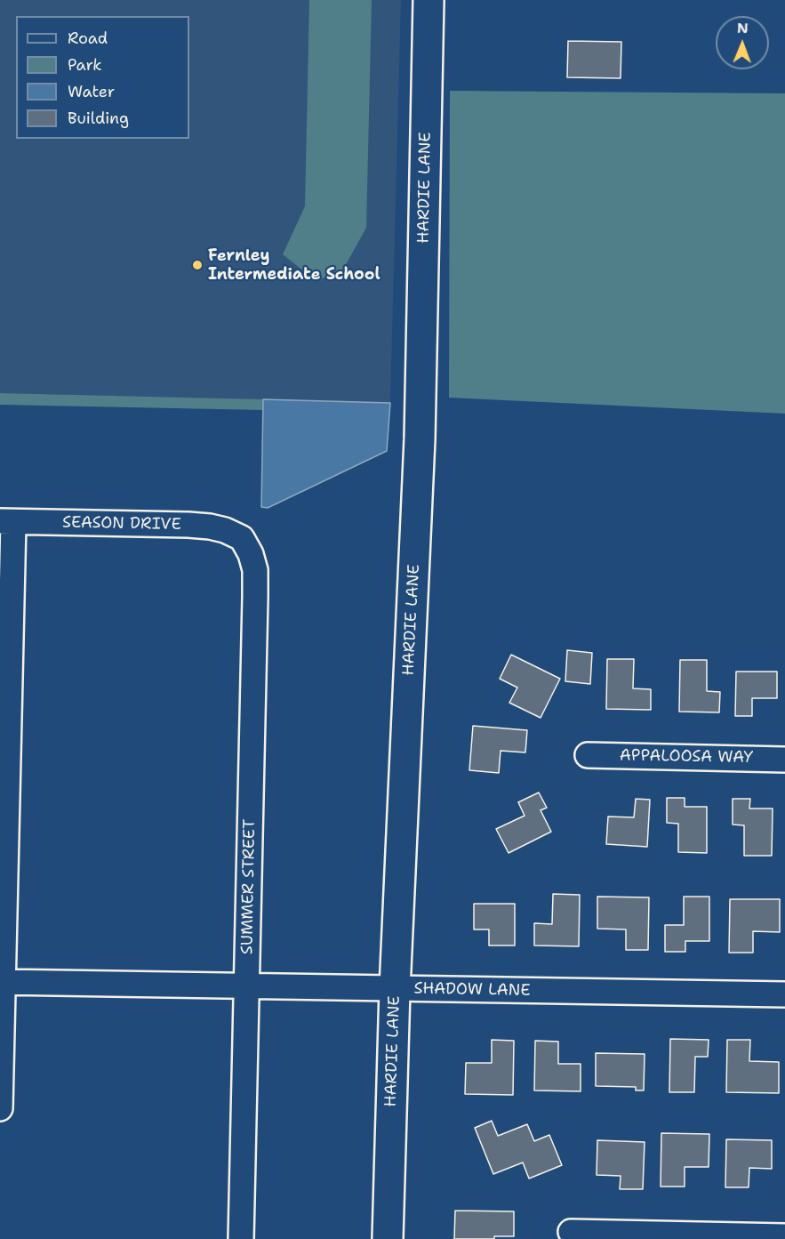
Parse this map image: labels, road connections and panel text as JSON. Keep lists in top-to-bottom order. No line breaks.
{"streets":{"street":["HARDIE LANE","SEASON DRIVE","APPALOOSA WAY","SUMMER STREET","SHADOW LANE"]},"crossings":[["HARDIE LANE","SHADOW LANE"],["SEASON DRIVE","SUMMER STREET"],["SUMMER STREET","SHADOW LANE"]],"places":["Fernley Intermediate School"],"legend":["Road","Park","Water","Building"],"north":"top"}
